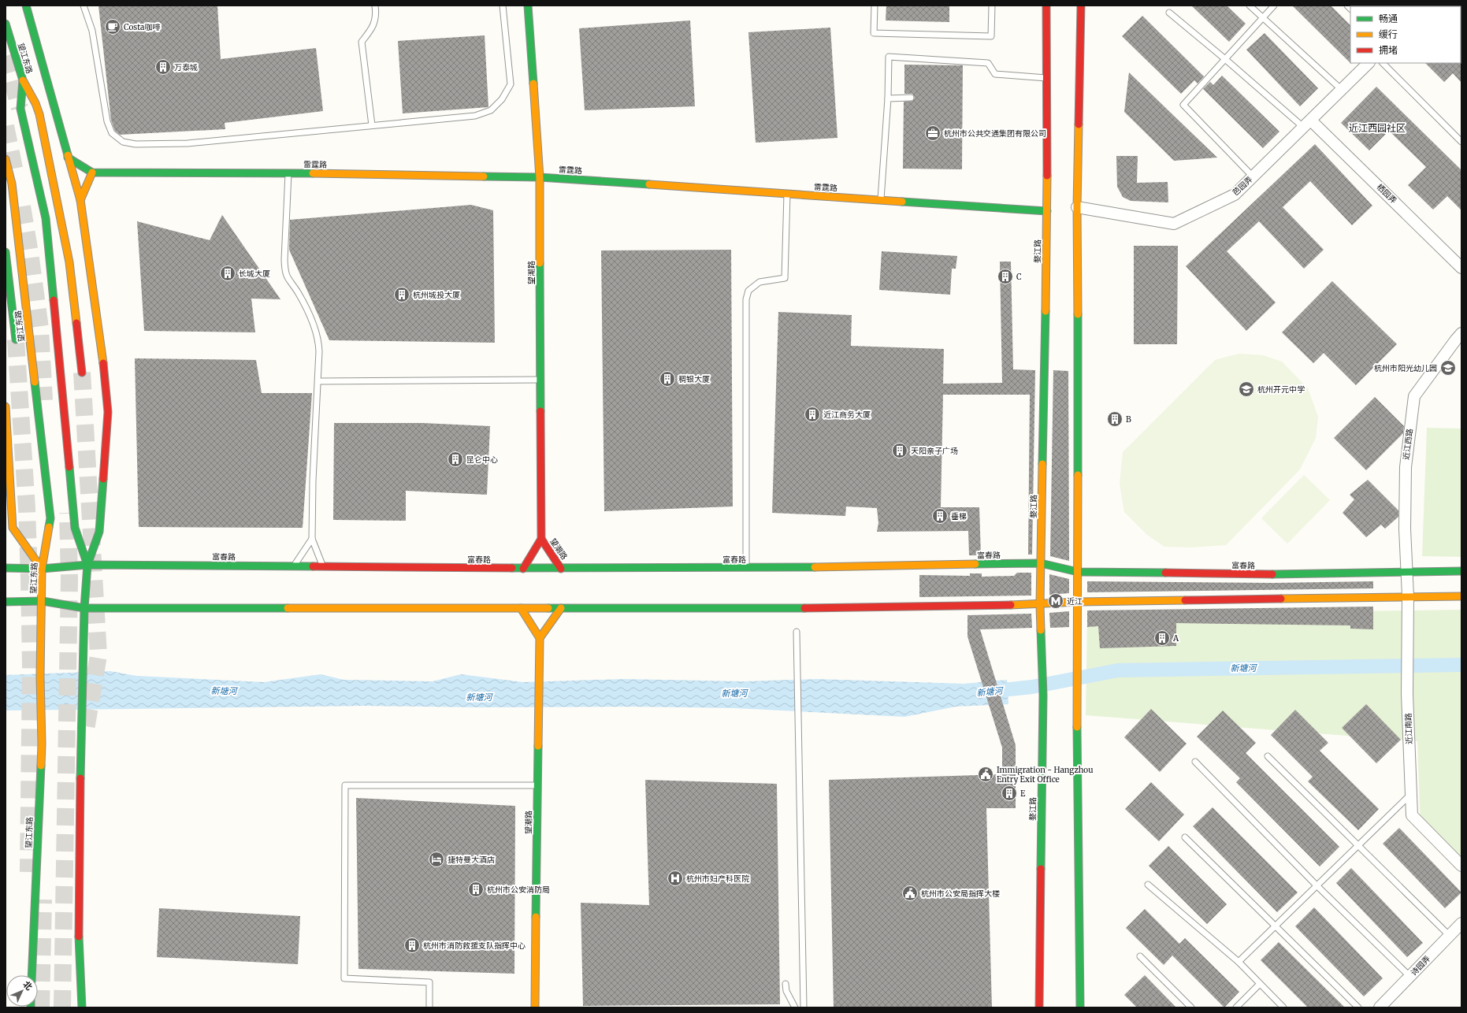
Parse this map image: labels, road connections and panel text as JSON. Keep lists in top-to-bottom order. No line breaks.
{"streets":{"main road":["望江东路","雷霆路","婺江路","望潮路","富春路"],"street":["芭园弄","栖园弄","近江西路","近江南路","诗园弄"]},"crossings":[["望江东路","富春路"],["雷霆路","婺江路"],["雷霆路","望潮路"],["芭园弄","栖园弄"],["婺江路","富春路"],["望潮路","富春路"],["近江西路","富春路"],["近江西路","近江南路"],["富春路","近江南路"]],"districts":["近江西园社区"],"water":["新塘河"],"places":{"cafe":["Costa咖啡"],"building":["万泰城","长城大厦","C","杭州城投大厦","稠银大厦","近江商务大厦","B","天阳亲子广场","昆仑中心","垂梯","A","E","杭州市公安消防局","杭州市消防救援支队指挥中心"],"office":["杭州市公共交通集团有限公司"],"school or university":["杭州市阳光幼儿园","杭州开元中学"],"metro station":["近江"],"public building":["Immigration - Hangzhou Entry Exit Office","杭州市公安局指挥大楼"],"hotel":["捷特曼大酒店"],"hospital":["杭州市妇产科医院"]},"legend":["畅通","缓行","拥堵"],"north":"top right"}
